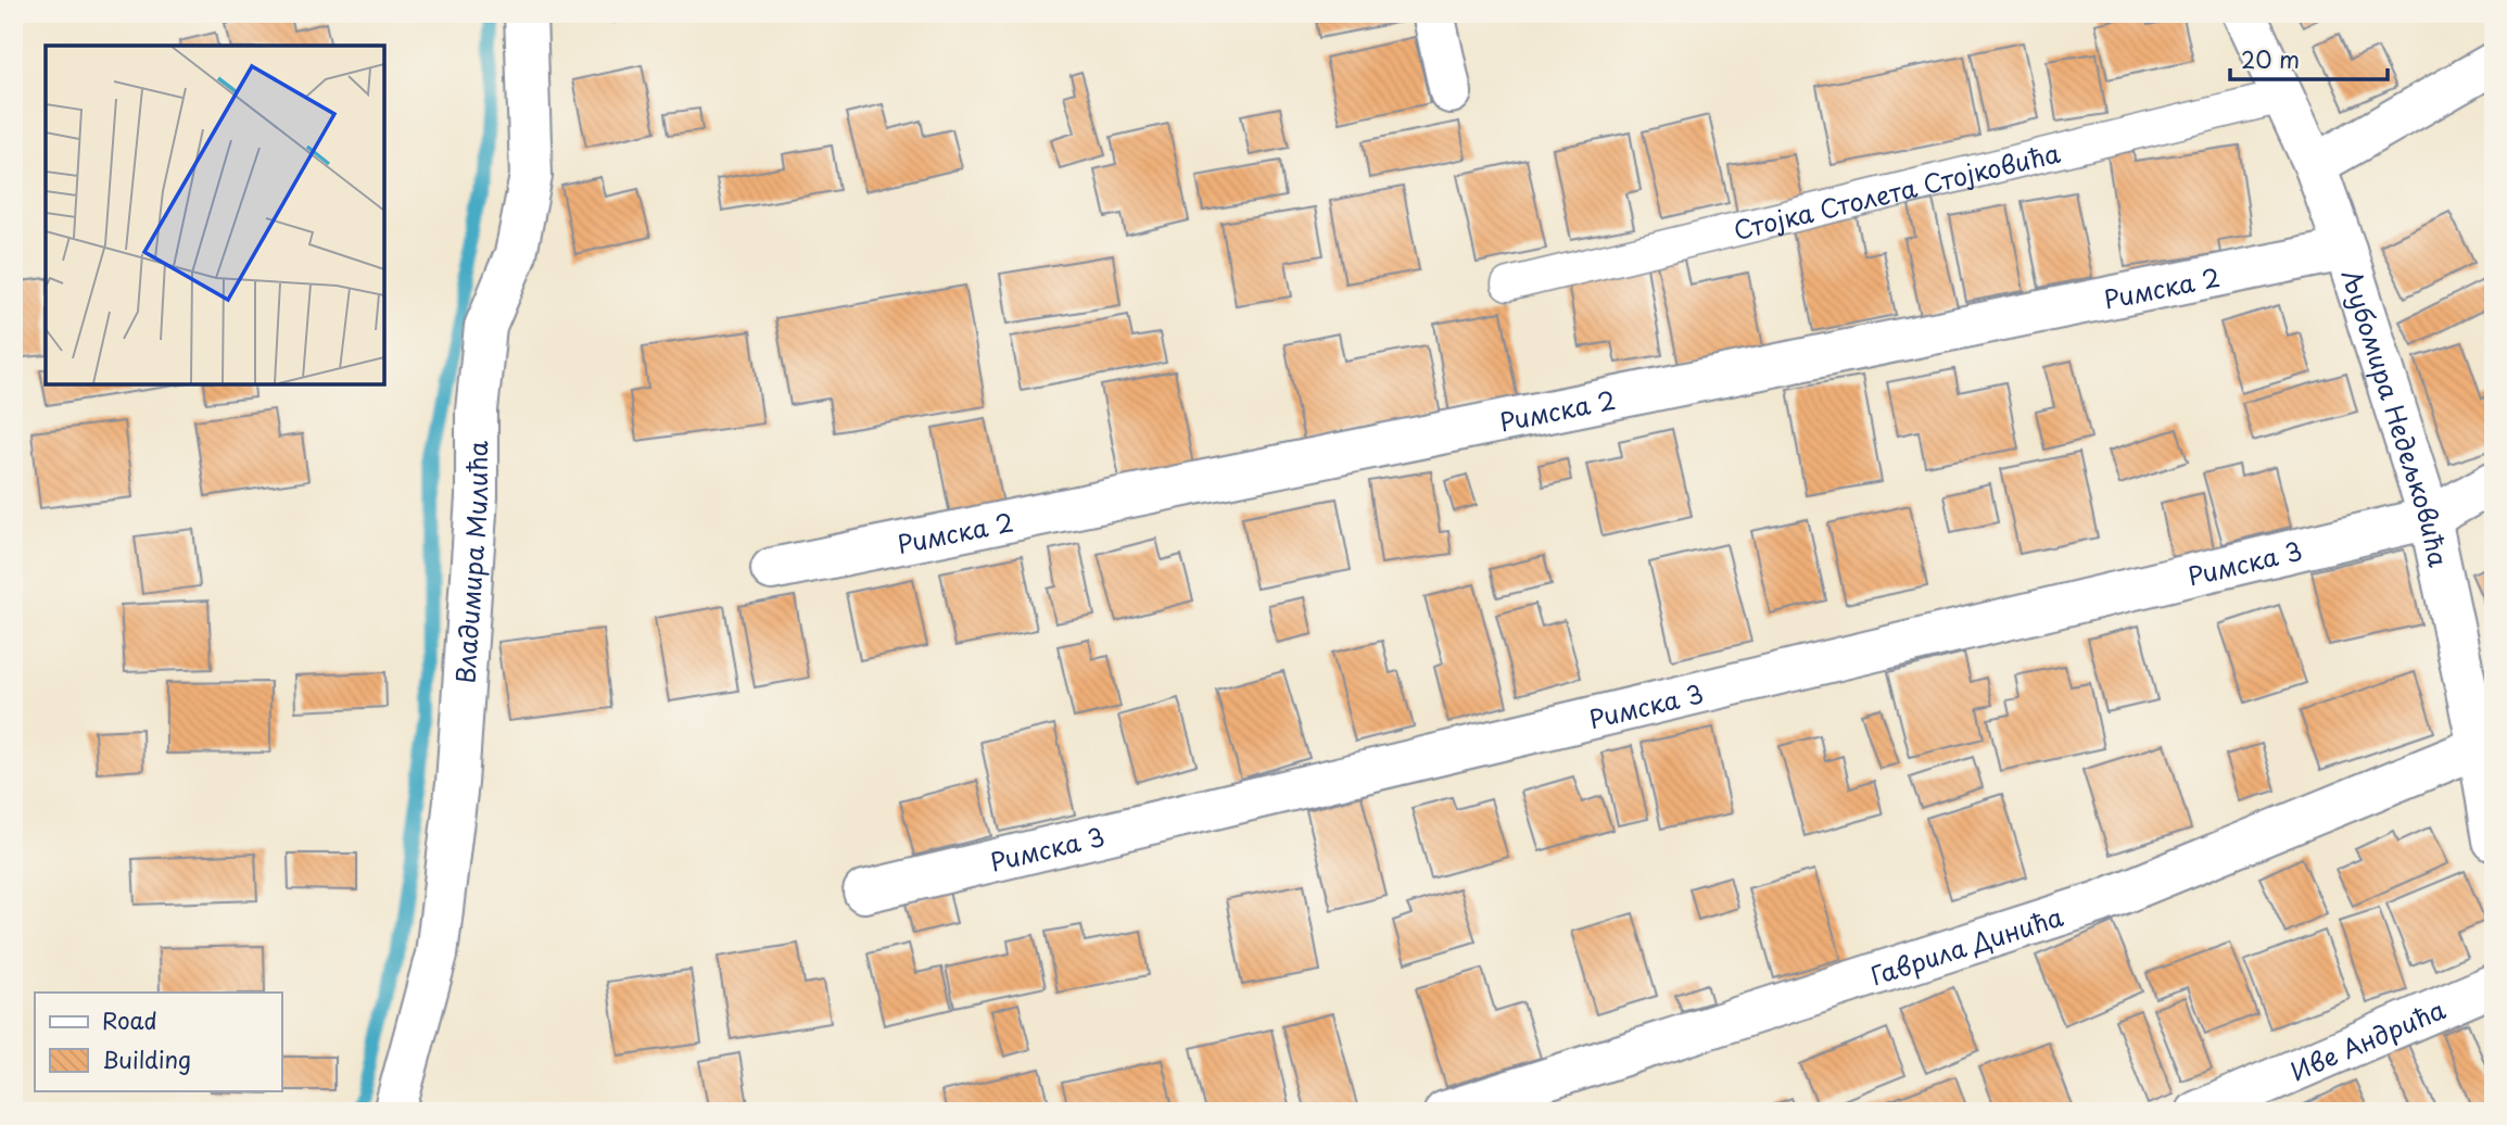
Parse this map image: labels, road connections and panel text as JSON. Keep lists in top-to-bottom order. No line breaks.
{"streets":{"street":["Римска 2","Љубомира Недељковића","Владимира Милића","Римска 3","Гаврила Динића","Иве Андрића"],"lane":["Стојка Столета Стојковића"]},"crossings":[["Стојка Столета Стојковића","Љубомира Недељковића"],["Римска 2","Љубомира Недељковића"],["Љубомира Недељковића","Римска 3"],["Љубомира Недељковића","Гаврила Динића"]],"legend":["Road","Building"],"scale_bar":"20 m"}
